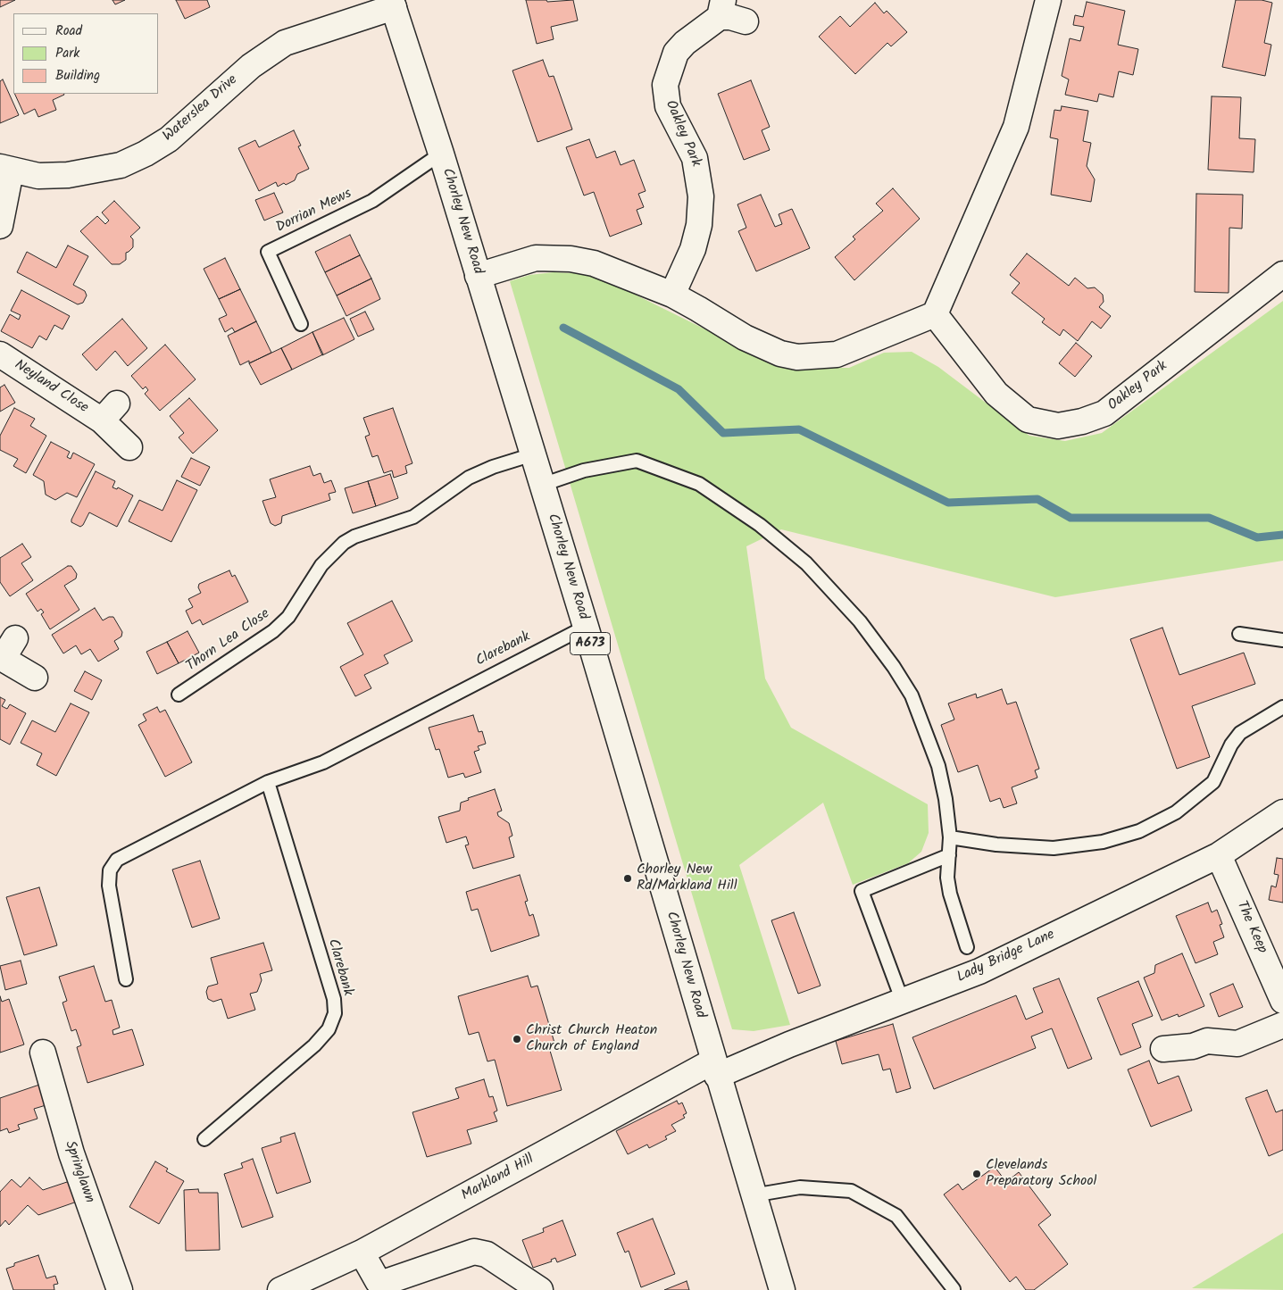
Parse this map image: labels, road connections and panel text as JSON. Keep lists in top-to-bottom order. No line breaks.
{"streets":{"street":["Waterslea Drive","Oakley Park","Chorley New Road","Neyland Close","A673","The Keep","Lady Bridge Lane","Springlawn","Markland Hill"],"lane":["Dorrian Mews","Thorn Lea Close","Clarebank"]},"crossings":[["Waterslea Drive","Chorley New Road"],["Dorrian Mews","Chorley New Road"],["Chorley New Road","Thorn Lea Close"],["Chorley New Road","Clarebank"],["Chorley New Road","Lady Bridge Lane"],["Chorley New Road","Markland Hill"],["The Keep","Lady Bridge Lane"],["Lady Bridge Lane","Markland Hill"]],"places":["Chorley New Rd/Markland Hill","Christ Church Heaton Church of England","Clevelands Preparatory School"],"legend":["Road","Park","Building"]}
